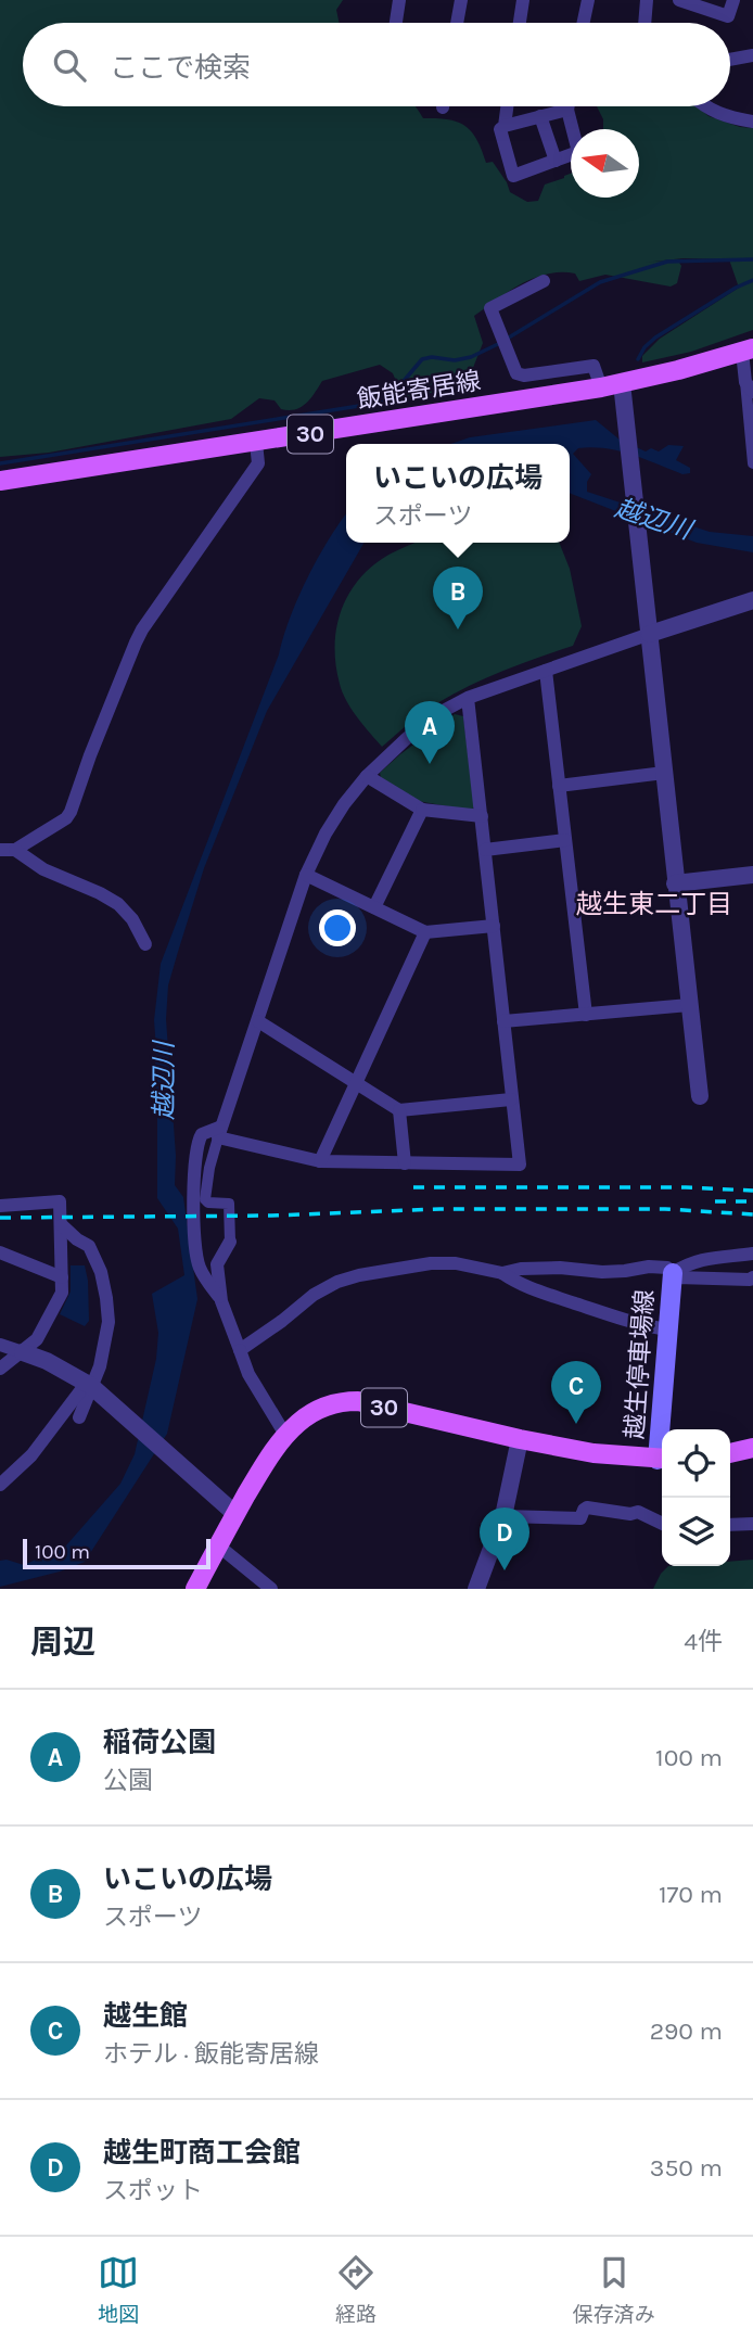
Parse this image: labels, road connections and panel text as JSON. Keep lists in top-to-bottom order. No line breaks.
{"streets":{"main road":["飯能寄居線","30","越生停車場線"]},"districts":["越生東二丁目"],"water":["越辺川"],"scale_bar":"100 m","north":"left","page":{"search":"ここで検索","popup":["いこいの広場","スポーツ"],"pins":["B","A","C","D"],"scale":"100 m","heading":["周辺","4件"],"list":[{"mark":"A","name":"稲荷公園","note":"公園","value":"100 m"},{"mark":"B","name":"いこいの広場","note":"スポーツ","value":"170 m"},{"mark":"C","name":"越生館","note":"ホテル · 飯能寄居線","value":"290 m"},{"mark":"D","name":"越生町商工会館","note":"スポット","value":"350 m"}],"nav":["地図","経路","保存済み"]}}
